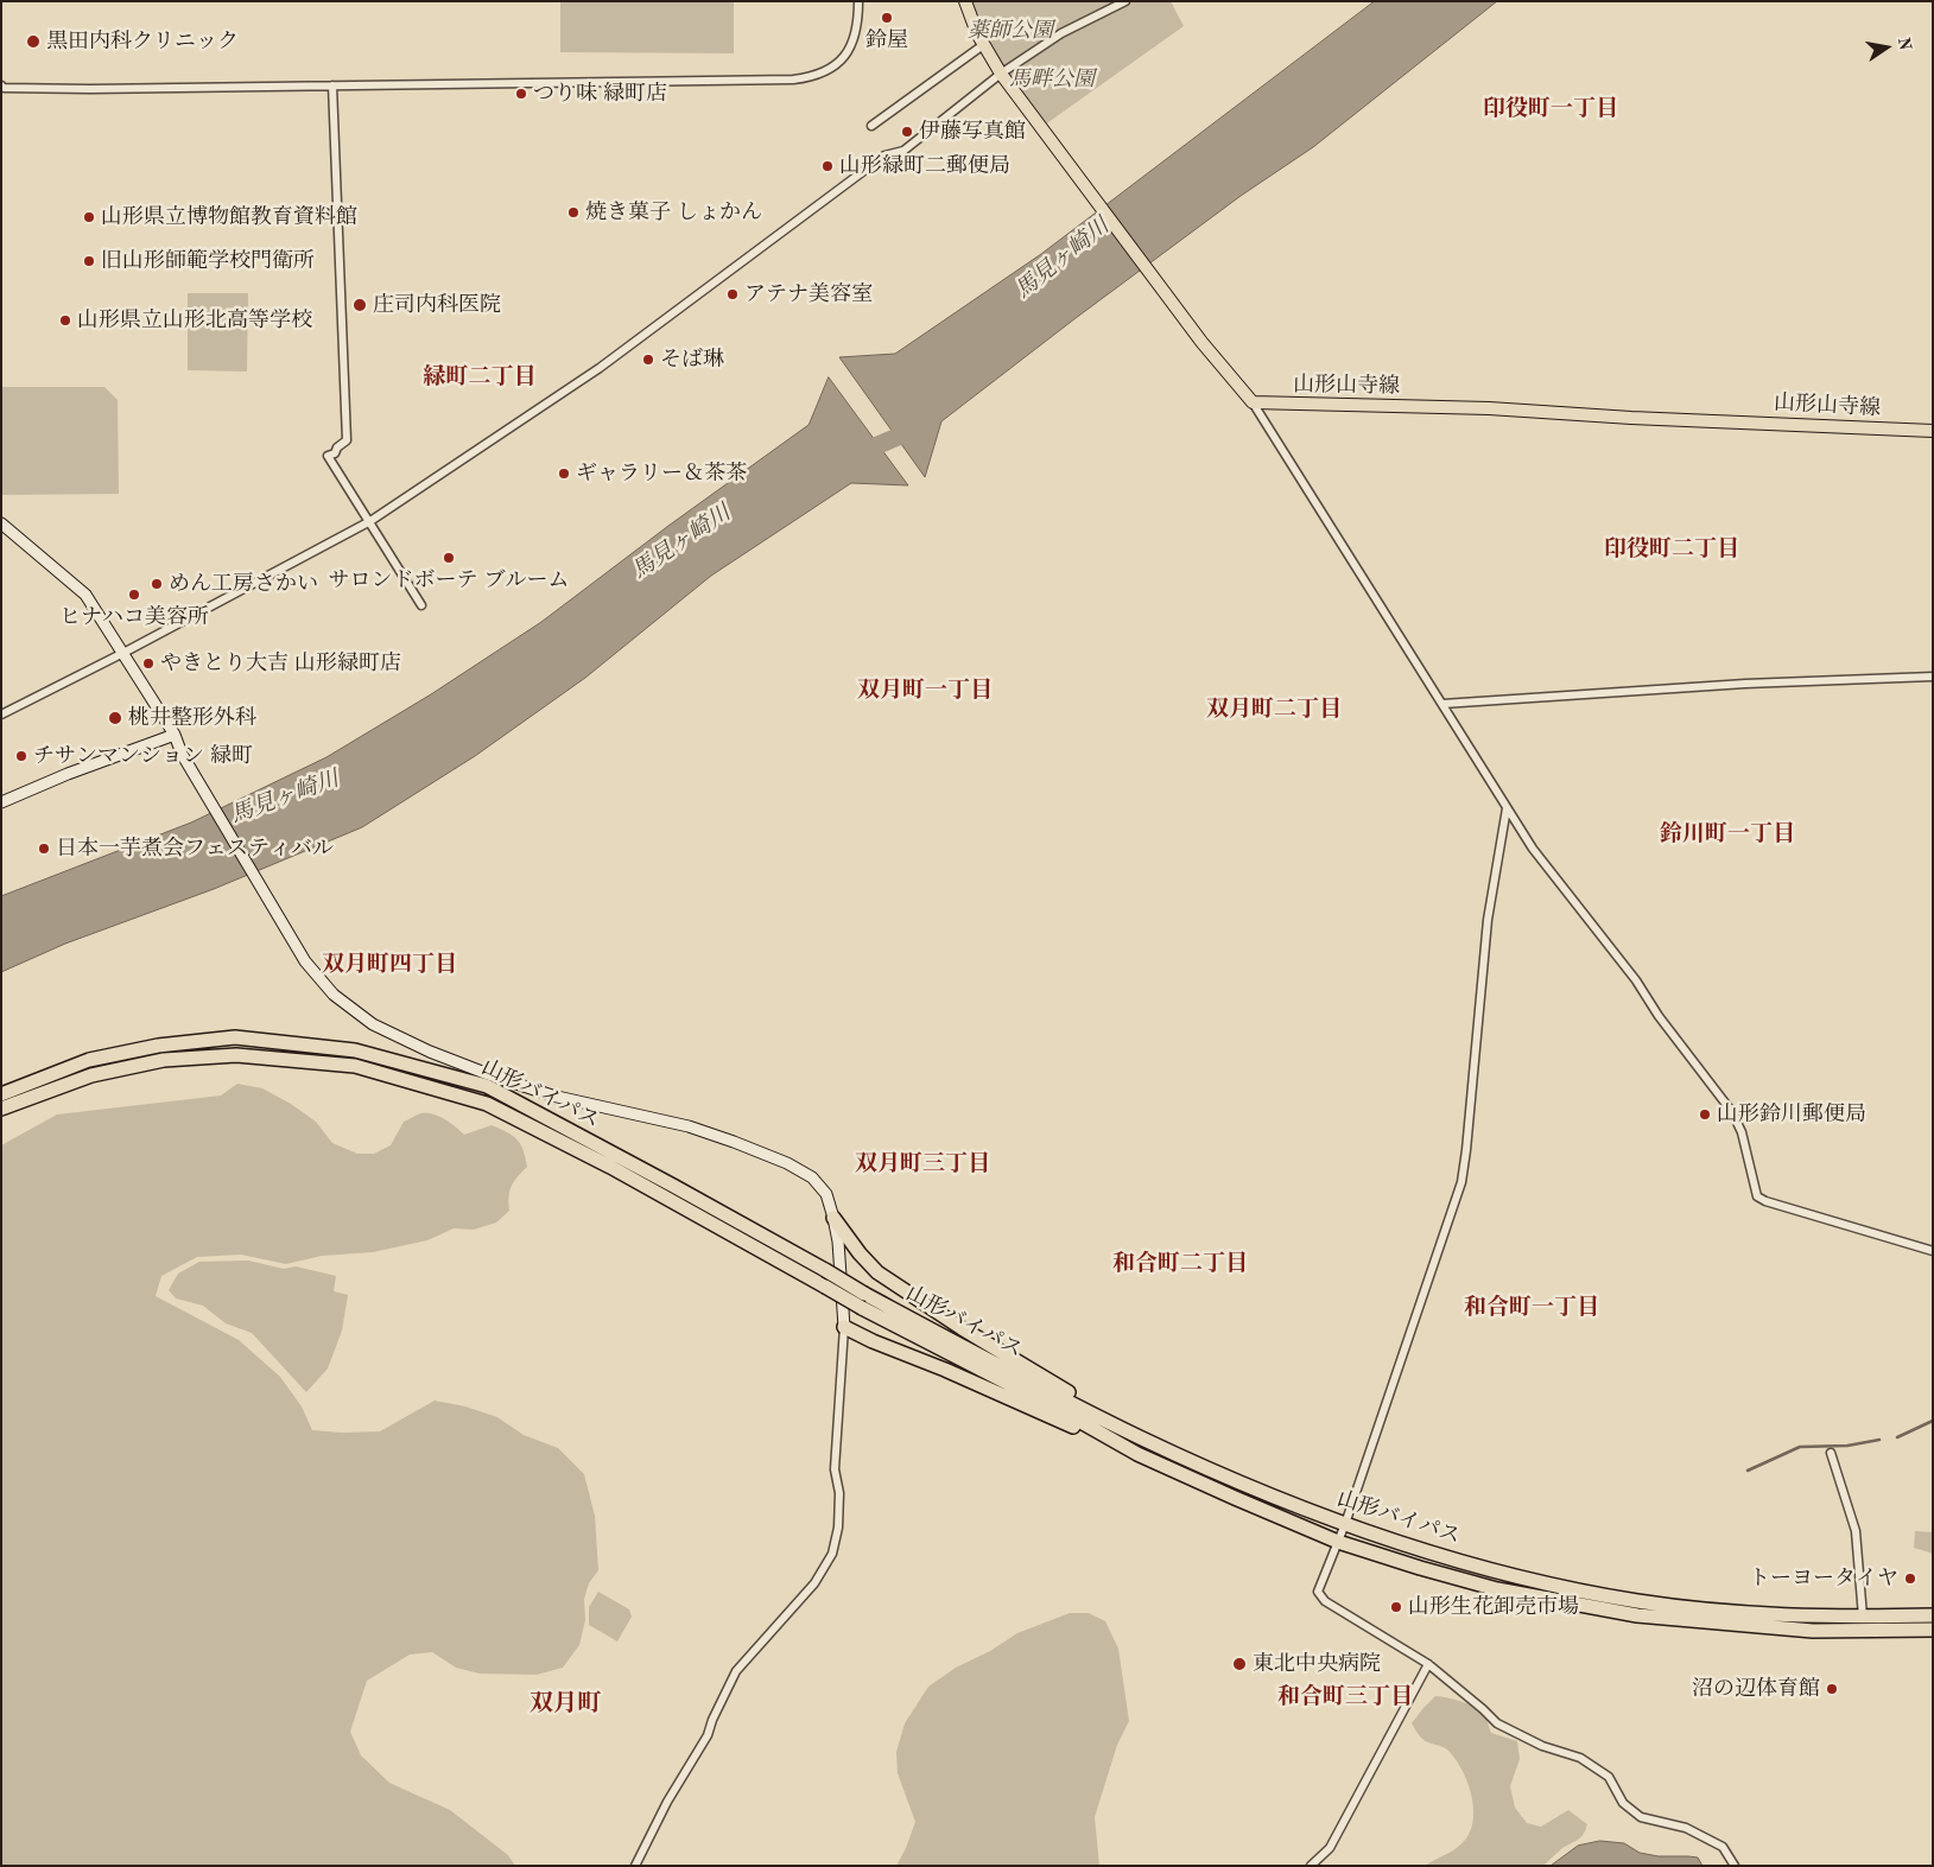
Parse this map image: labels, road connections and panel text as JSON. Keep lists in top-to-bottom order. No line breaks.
{"streets":{"highway":["山形バイパス"],"main road":["山形山寺線"]},"districts":["印役町一丁目","緑町二丁目","印役町二丁目","双月町一丁目","双月町二丁目","鈴川町一丁目","双月町四丁目","双月町三丁目","和合町二丁目","和合町一丁目","和合町三丁目","双月町"],"water":["馬見ヶ崎川"],"parks":["薬師公園","馬畔公園"],"places":["鈴屋","黒田内科クリニック","つり味 緑町店","伊藤写真館","山形緑町二郵便局","焼き菓子 しょかん","山形県立博物館教育資料館","旧山形師範学校門衛所","アテナ美容室","庄司内科医院","山形県立山形北高等学校","そば琳","ギャラリー＆茶茶","サロンドボーテ ブルーム","めん工房さかい","ヒナハコ美容所","やきとり大吉 山形緑町店","桃井整形外科","チサンマンション 緑町","日本一芋煮会フェスティバル","山形鈴川郵便局","トーヨータイヤ","山形生花卸売市場","東北中央病院","沼の辺体育館"],"north":"right"}
